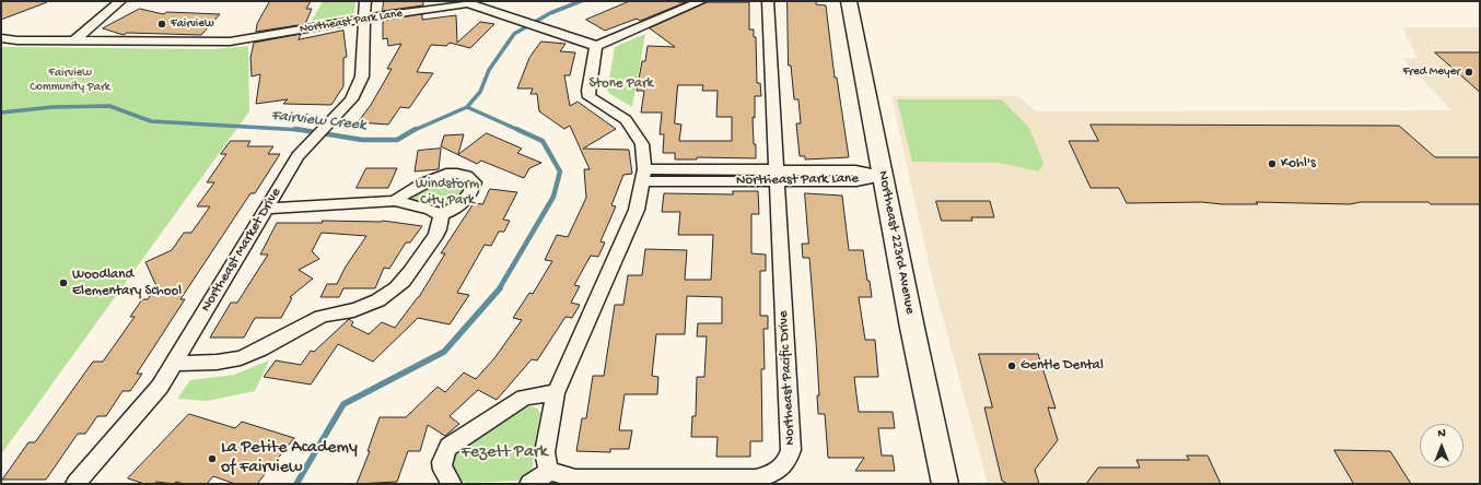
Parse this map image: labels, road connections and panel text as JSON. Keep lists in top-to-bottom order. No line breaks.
{"streets":{"main road":["Northeast 223rd Avenue"],"street":["Northeast Park Lane","Northeast Market Drive","Northeast Pacific Drive"]},"crossings":[["Northeast Park Lane","Northeast 223rd Avenue"],["Northeast Park Lane","Northeast Market Drive"],["Northeast Park Lane","Northeast Pacific Drive"]],"water":["Fairview Creek"],"parks":["Fairview Community Park","Stone Park","Windstorm City Park","Fezett Park"],"places":["Fairview","Fred Meyer","Kohl's","Woodland Elementary School","Gentle Dental","La Petite Academy of Fairview"],"north":"top"}
